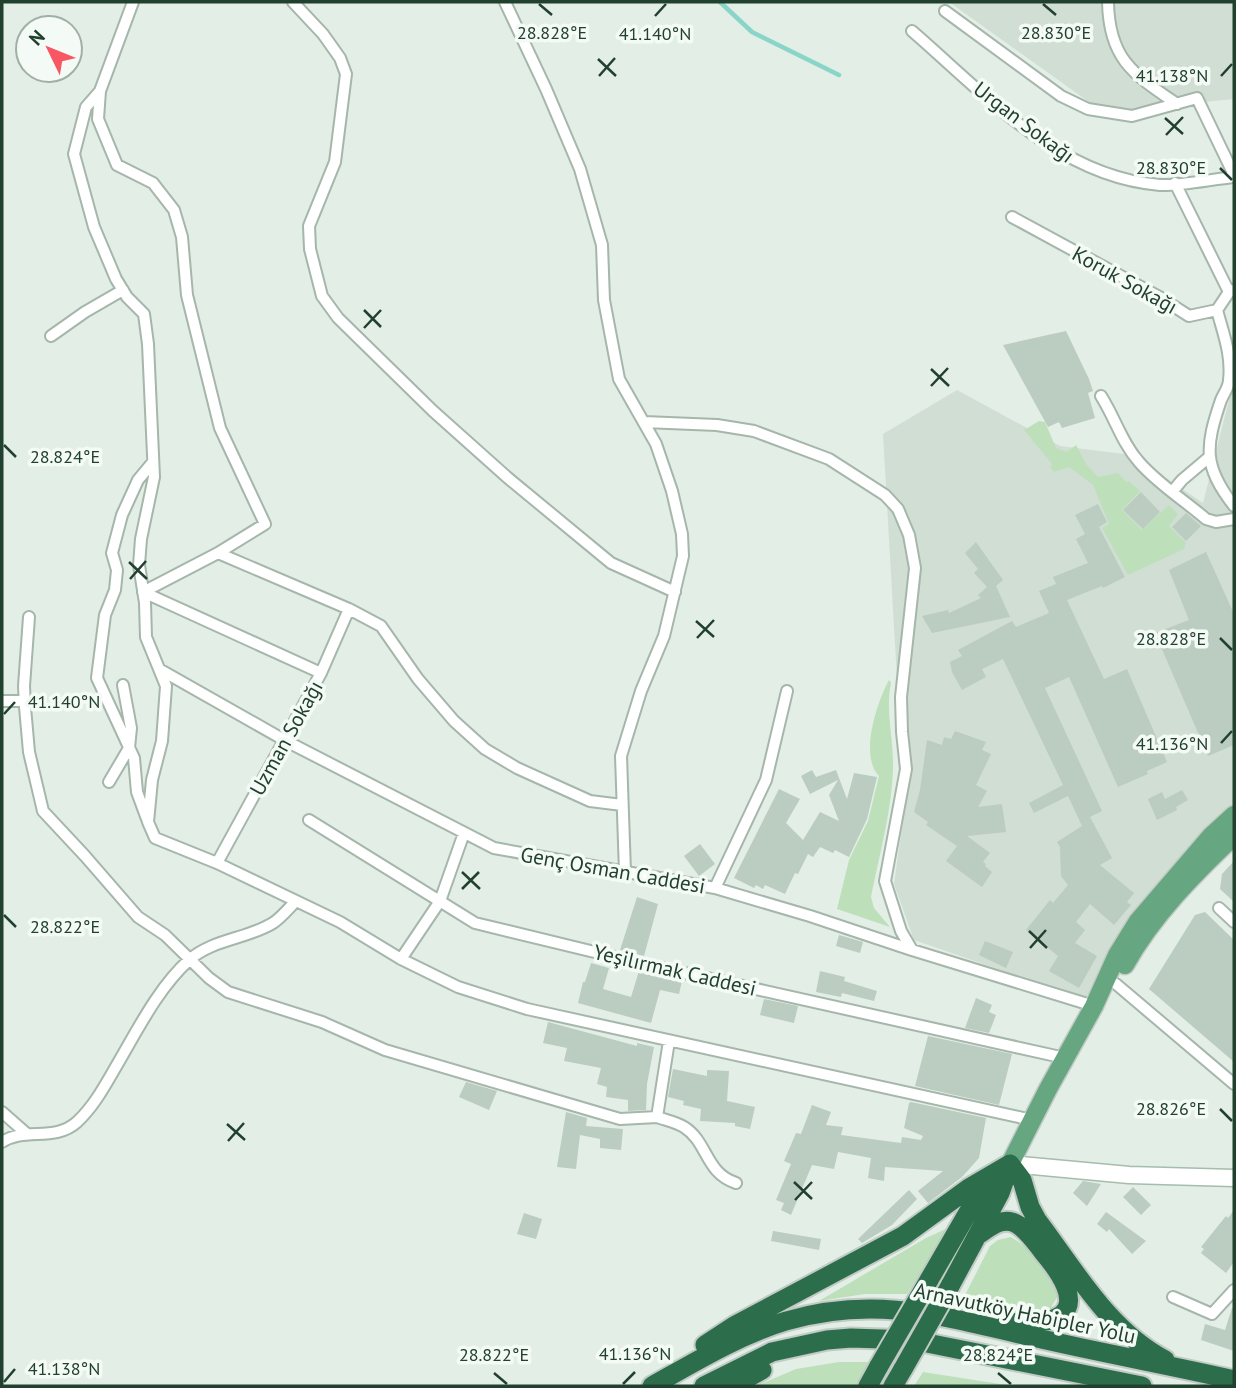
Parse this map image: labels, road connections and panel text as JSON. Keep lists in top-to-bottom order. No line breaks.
{"streets":{"highway":["Arnavutköy Habipler Yolu"],"street":["Urgan Sokağı","Koruk Sokağı","Uzman Sokağı","Genç Osman Caddesi","Yeşilırmak Caddesi"]},"crossings":[["Uzman Sokağı","Genç Osman Caddesi"]],"north":"top left","coordinates":["28.828°E","28.830°E","41.140°N","41.138°N","28.824°E","41.136°N","28.822°E","28.826°E"]}
